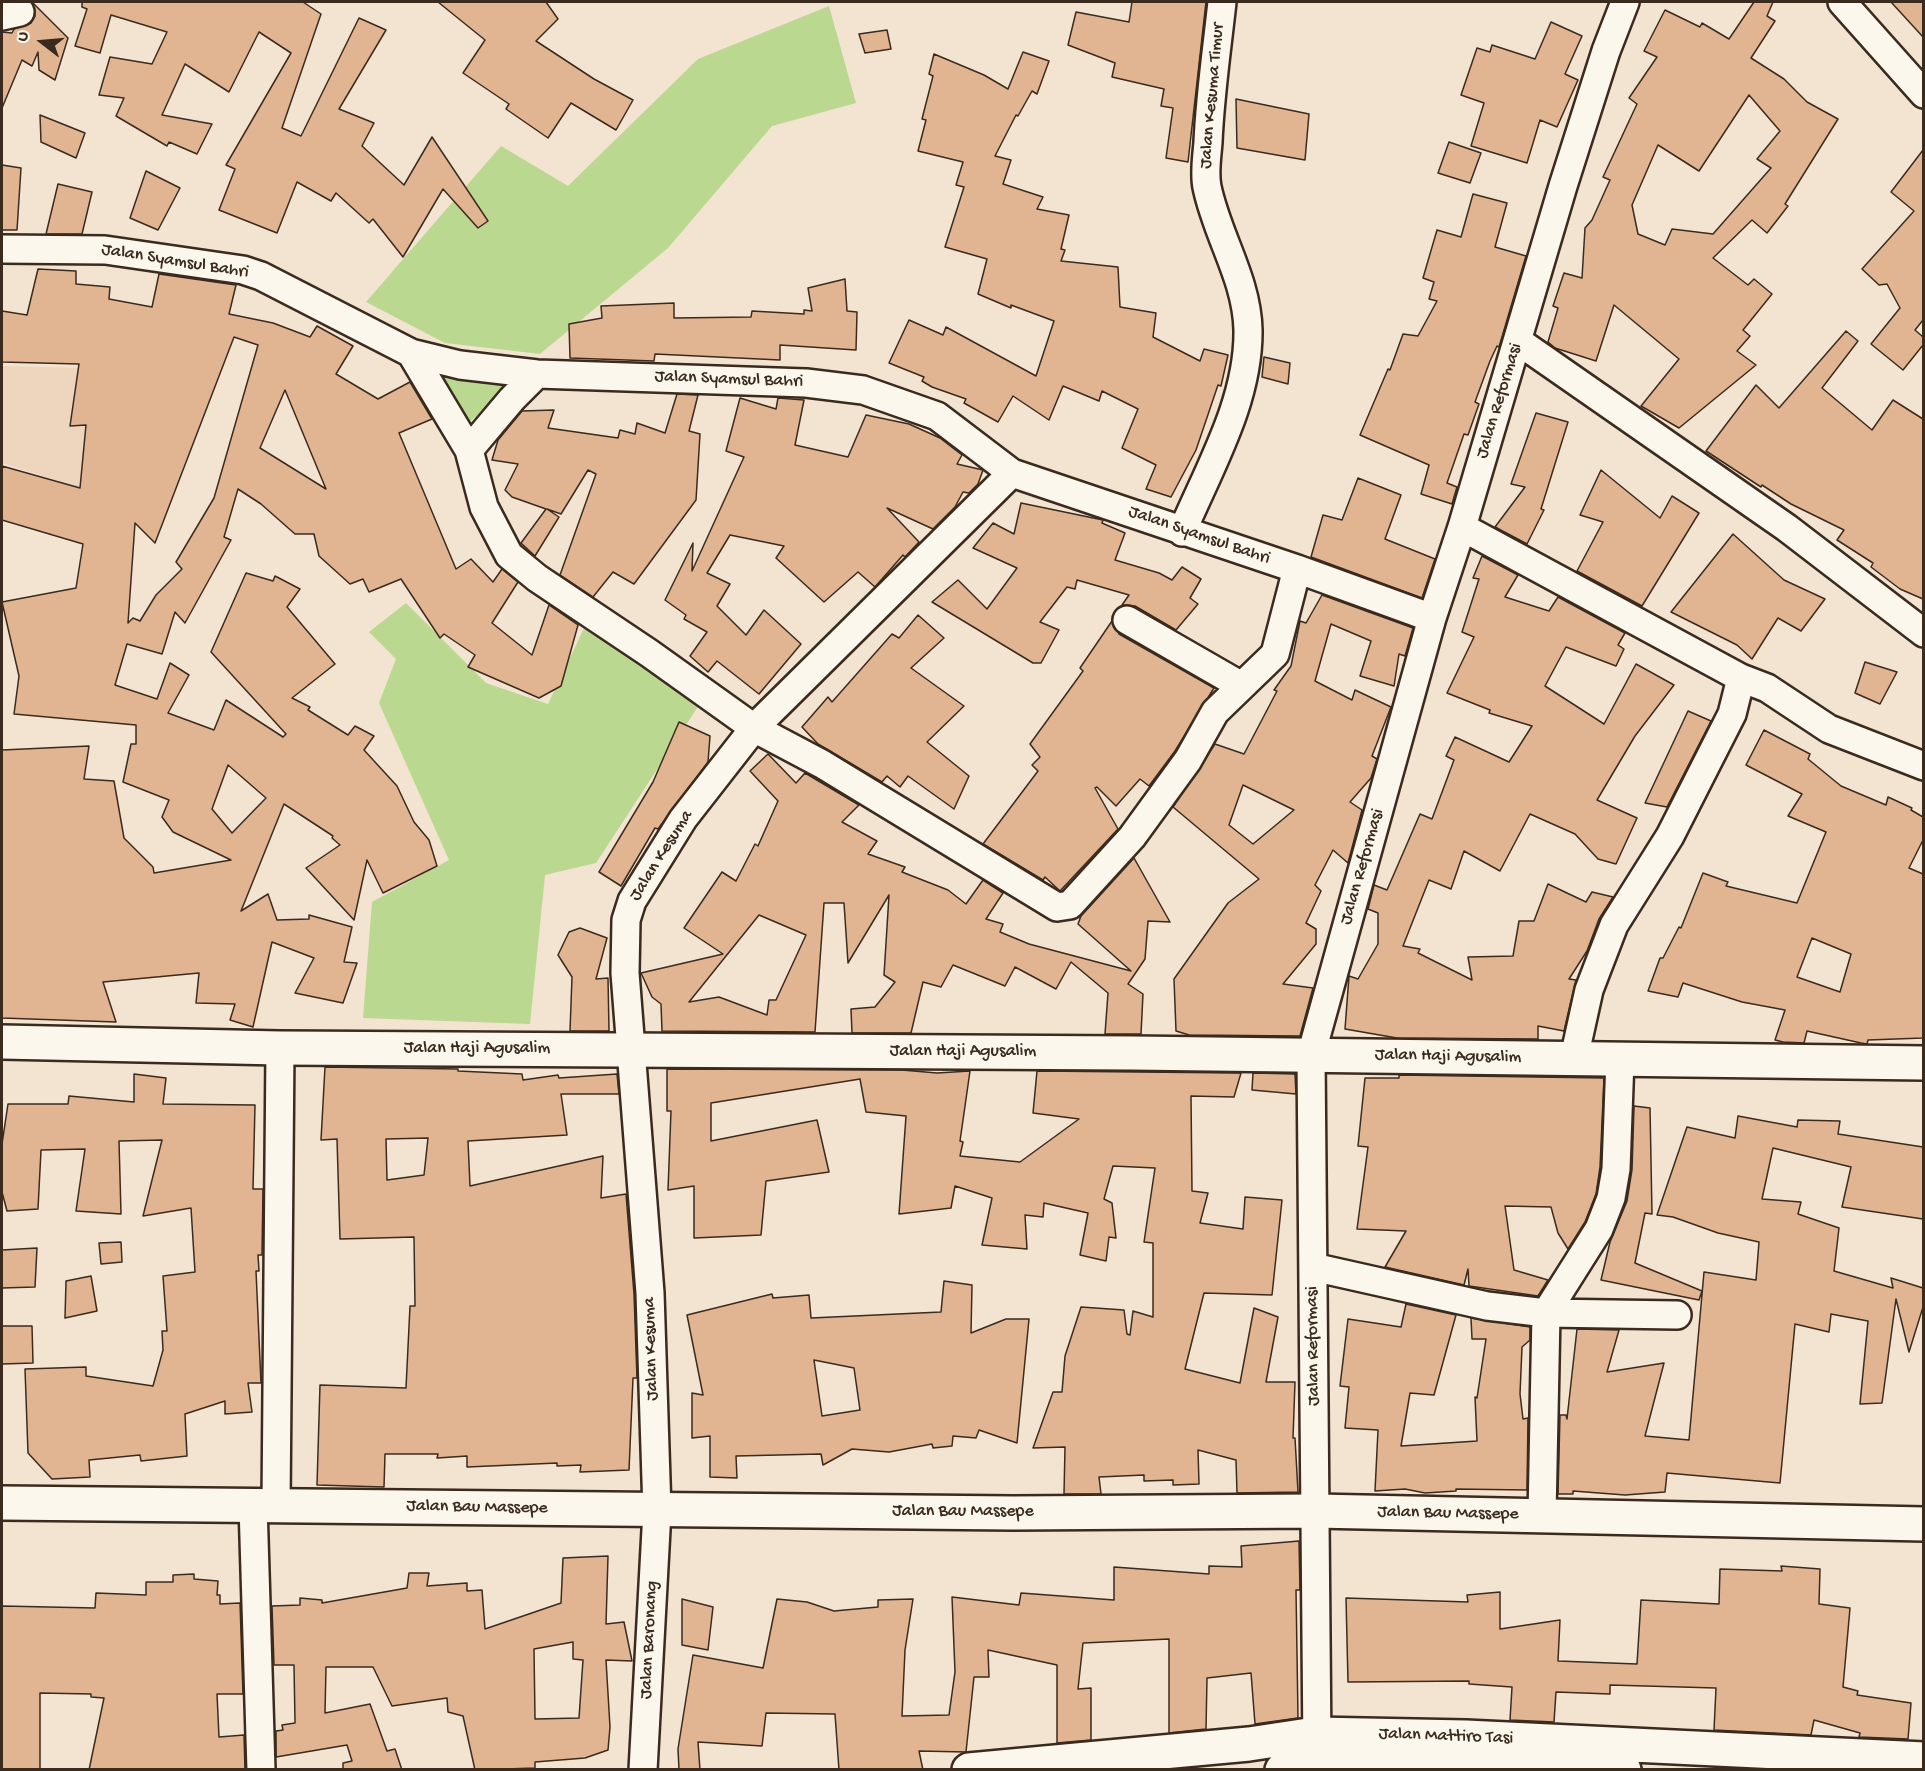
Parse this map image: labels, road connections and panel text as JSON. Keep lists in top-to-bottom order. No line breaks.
{"streets":{"main road":["Jalan Haji Agusalim","Jalan Bau Massepe","Jalan Mattiro Tasi"],"street":["Jalan Kesuma Timur","Jalan Syamsul Bahri","Jalan Reformasi","Jalan Kesuma","Jalan Baronang"]},"crossings":[["Jalan Kesuma Timur","Jalan Syamsul Bahri"],["Jalan Syamsul Bahri","Jalan Reformasi"],["Jalan Syamsul Bahri","Jalan Kesuma"],["Jalan Reformasi","Jalan Haji Agusalim"],["Jalan Reformasi","Jalan Bau Massepe"],["Jalan Reformasi","Jalan Mattiro Tasi"],["Jalan Kesuma","Jalan Haji Agusalim"],["Jalan Kesuma","Jalan Bau Massepe"],["Jalan Kesuma","Jalan Baronang"],["Jalan Bau Massepe","Jalan Baronang"]],"north":"left"}
